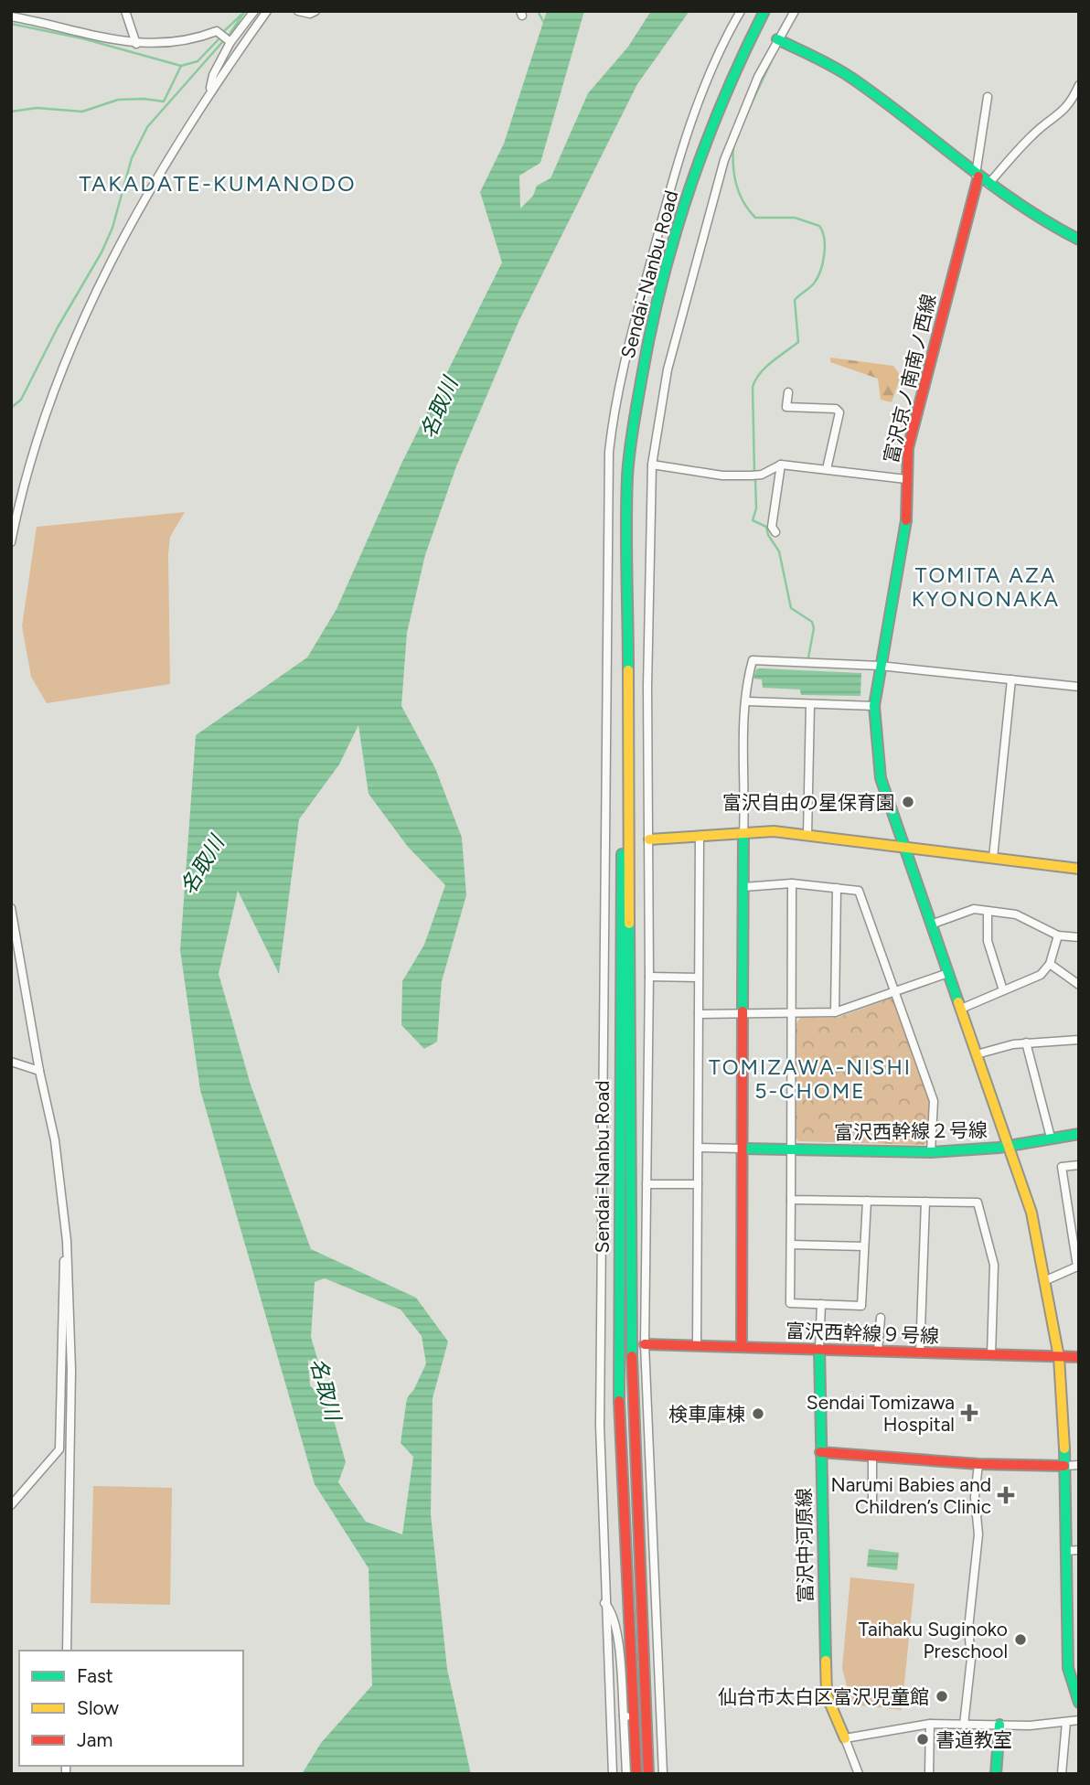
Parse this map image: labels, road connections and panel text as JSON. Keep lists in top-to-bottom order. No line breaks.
{"streets":{"main road":["Sendai-Nanbu Road","富沢京ノ南南ノ西線","富沢西幹線２号線","富沢西幹線９号線","富沢中河原線"]},"crossings":[["富沢京ノ南南ノ西線","富沢西幹線２号線"],["富沢京ノ南南ノ西線","富沢西幹線９号線"],["富沢西幹線９号線","富沢中河原線"]],"districts":["TAKADATE-KUMANODO","TOMITA AZA KYONONAKA","TOMIZAWA-NISHI 5-CHOME"],"water":["名取川"],"places":{"other":["富沢自由の星保育園","検車庫棟","Taihaku Suginoko Preschool","仙台市太白区富沢児童館","書道教室"],"health":["Sendai Tomizawa Hospital","Narumi Babies and Children’s Clinic"]},"legend":["Fast","Slow","Jam"]}
